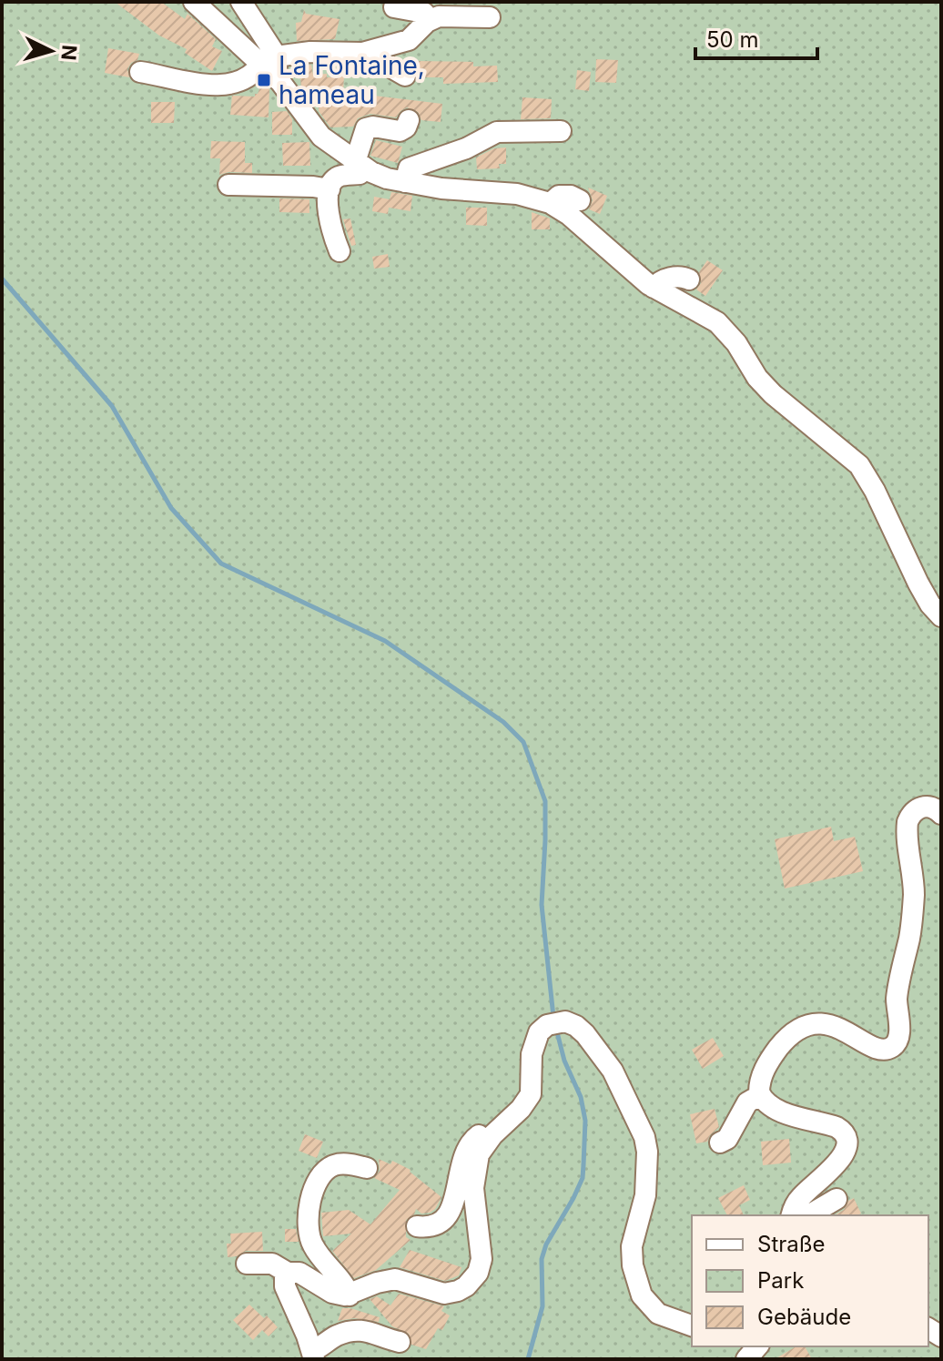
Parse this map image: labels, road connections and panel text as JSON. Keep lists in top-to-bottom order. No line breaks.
{"places":{"transit":["La Fontaine, hameau"]},"legend":["Straße","Park","Gebäude"],"scale_bar":"50 m","north":"right"}
